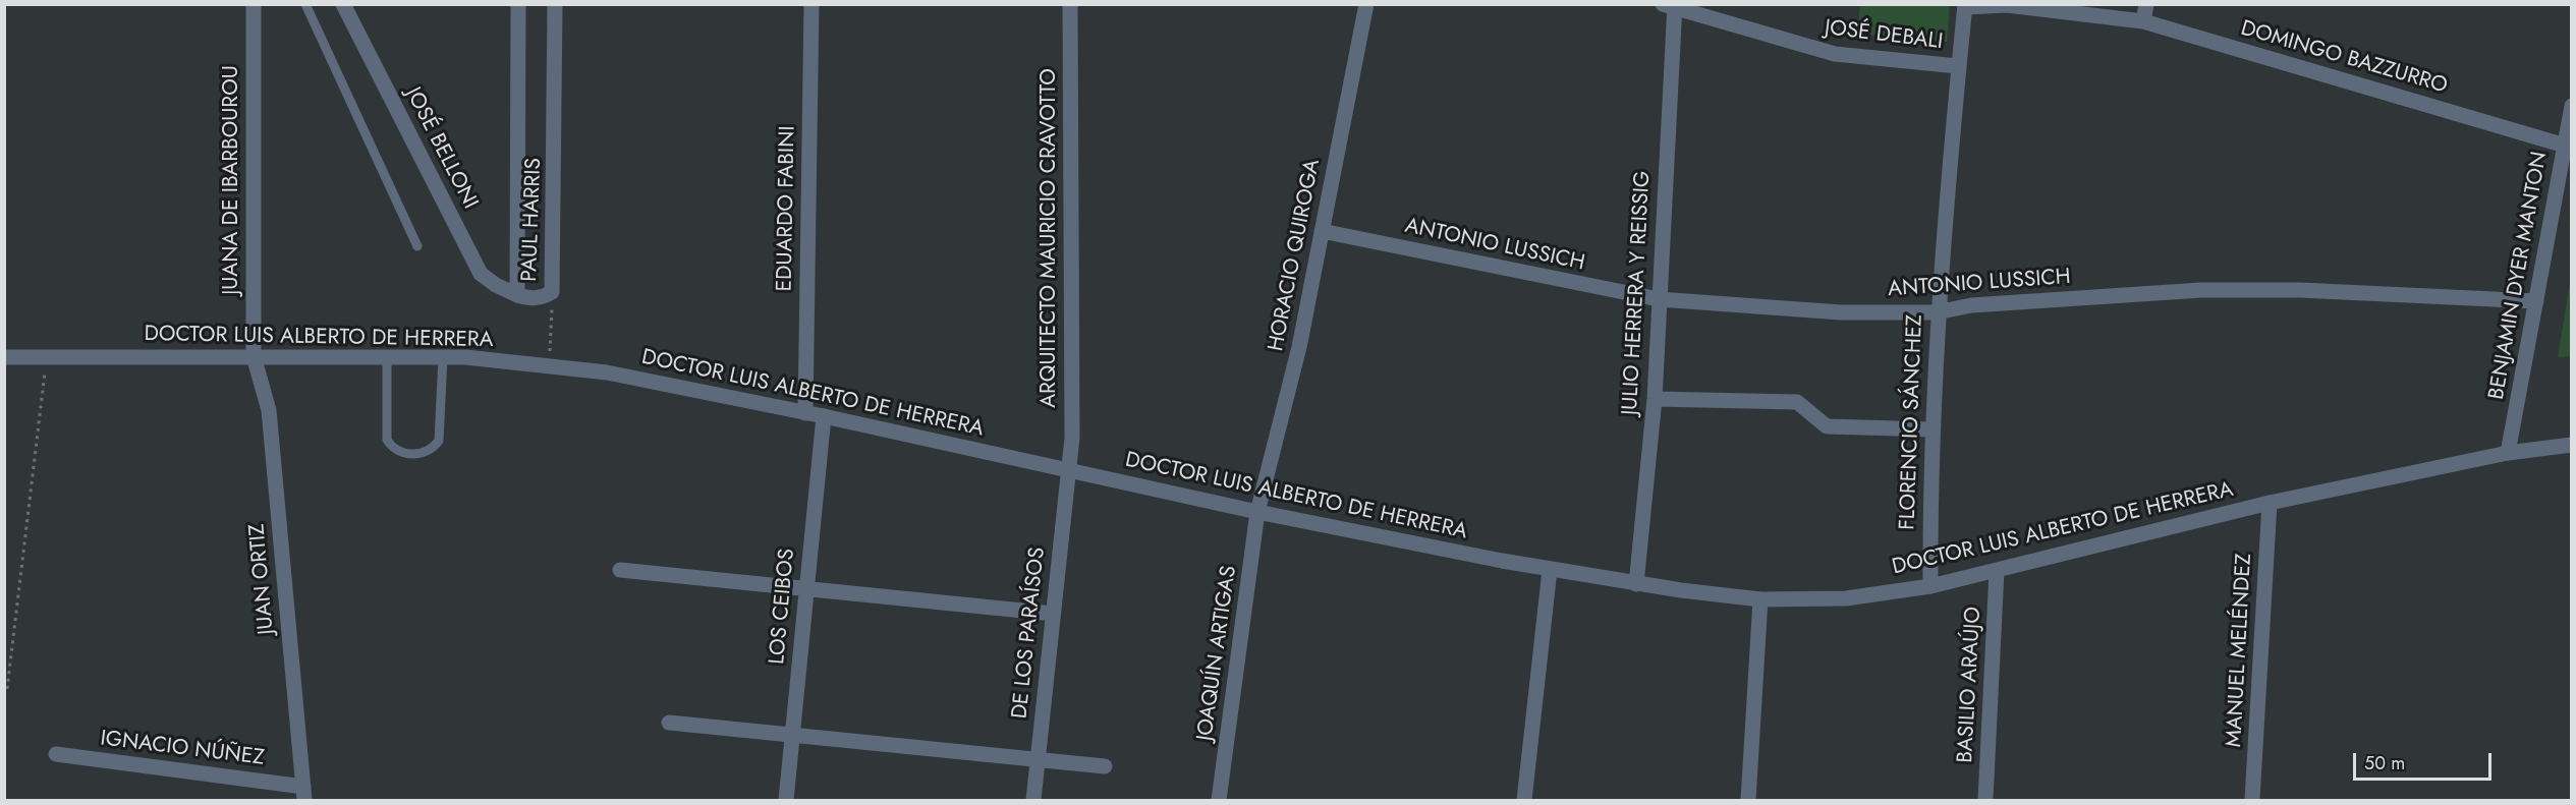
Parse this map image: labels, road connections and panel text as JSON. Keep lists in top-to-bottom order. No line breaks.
{"streets":{"street":["JOSÉ DEBALI","DOMINGO BAZZURRO","JOSÉ BELLONI","JUANA DE IBARBOUROU","EDUARDO FABINI","PAUL HARRIS","ARQUITECTO MAURICIO CRAVOTTO","ANTONIO LUSSICH","HORACIO QUIROGA","BENJAMIN DYER MANTON","JULIO HERRERA Y REISSIG","DOCTOR LUIS ALBERTO DE HERRERA","FLORENCIO SÁNCHEZ","JUAN ORTIZ","LOS CEIBOS","DE LOS PARAÍSOS","MANUEL MELÉNDEZ","JOAQUÍN ARTIGAS","BASILIO ARAÚJO","IGNACIO NÚÑEZ"]},"crossings":[["JOSÉ DEBALI","JULIO HERRERA Y REISSIG"],["JOSÉ DEBALI","FLORENCIO SÁNCHEZ"],["DOMINGO BAZZURRO","BENJAMIN DYER MANTON"],["DOMINGO BAZZURRO","FLORENCIO SÁNCHEZ"],["JOSÉ BELLONI","PAUL HARRIS"],["JUANA DE IBARBOUROU","DOCTOR LUIS ALBERTO DE HERRERA"],["JUANA DE IBARBOUROU","JUAN ORTIZ"],["EDUARDO FABINI","DOCTOR LUIS ALBERTO DE HERRERA"],["ARQUITECTO MAURICIO CRAVOTTO","DOCTOR LUIS ALBERTO DE HERRERA"],["ARQUITECTO MAURICIO CRAVOTTO","DE LOS PARAÍSOS"],["ANTONIO LUSSICH","HORACIO QUIROGA"],["ANTONIO LUSSICH","BENJAMIN DYER MANTON"],["ANTONIO LUSSICH","JULIO HERRERA Y REISSIG"],["ANTONIO LUSSICH","FLORENCIO SÁNCHEZ"],["HORACIO QUIROGA","DOCTOR LUIS ALBERTO DE HERRERA"],["HORACIO QUIROGA","JOAQUÍN ARTIGAS"],["BENJAMIN DYER MANTON","DOCTOR LUIS ALBERTO DE HERRERA"],["JULIO HERRERA Y REISSIG","DOCTOR LUIS ALBERTO DE HERRERA"],["DOCTOR LUIS ALBERTO DE HERRERA","FLORENCIO SÁNCHEZ"],["DOCTOR LUIS ALBERTO DE HERRERA","JUAN ORTIZ"],["DOCTOR LUIS ALBERTO DE HERRERA","LOS CEIBOS"],["DOCTOR LUIS ALBERTO DE HERRERA","DE LOS PARAÍSOS"],["DOCTOR LUIS ALBERTO DE HERRERA","MANUEL MELÉNDEZ"],["DOCTOR LUIS ALBERTO DE HERRERA","JOAQUÍN ARTIGAS"],["DOCTOR LUIS ALBERTO DE HERRERA","BASILIO ARAÚJO"],["JUAN ORTIZ","IGNACIO NÚÑEZ"]],"scale_bar":"50 m"}
